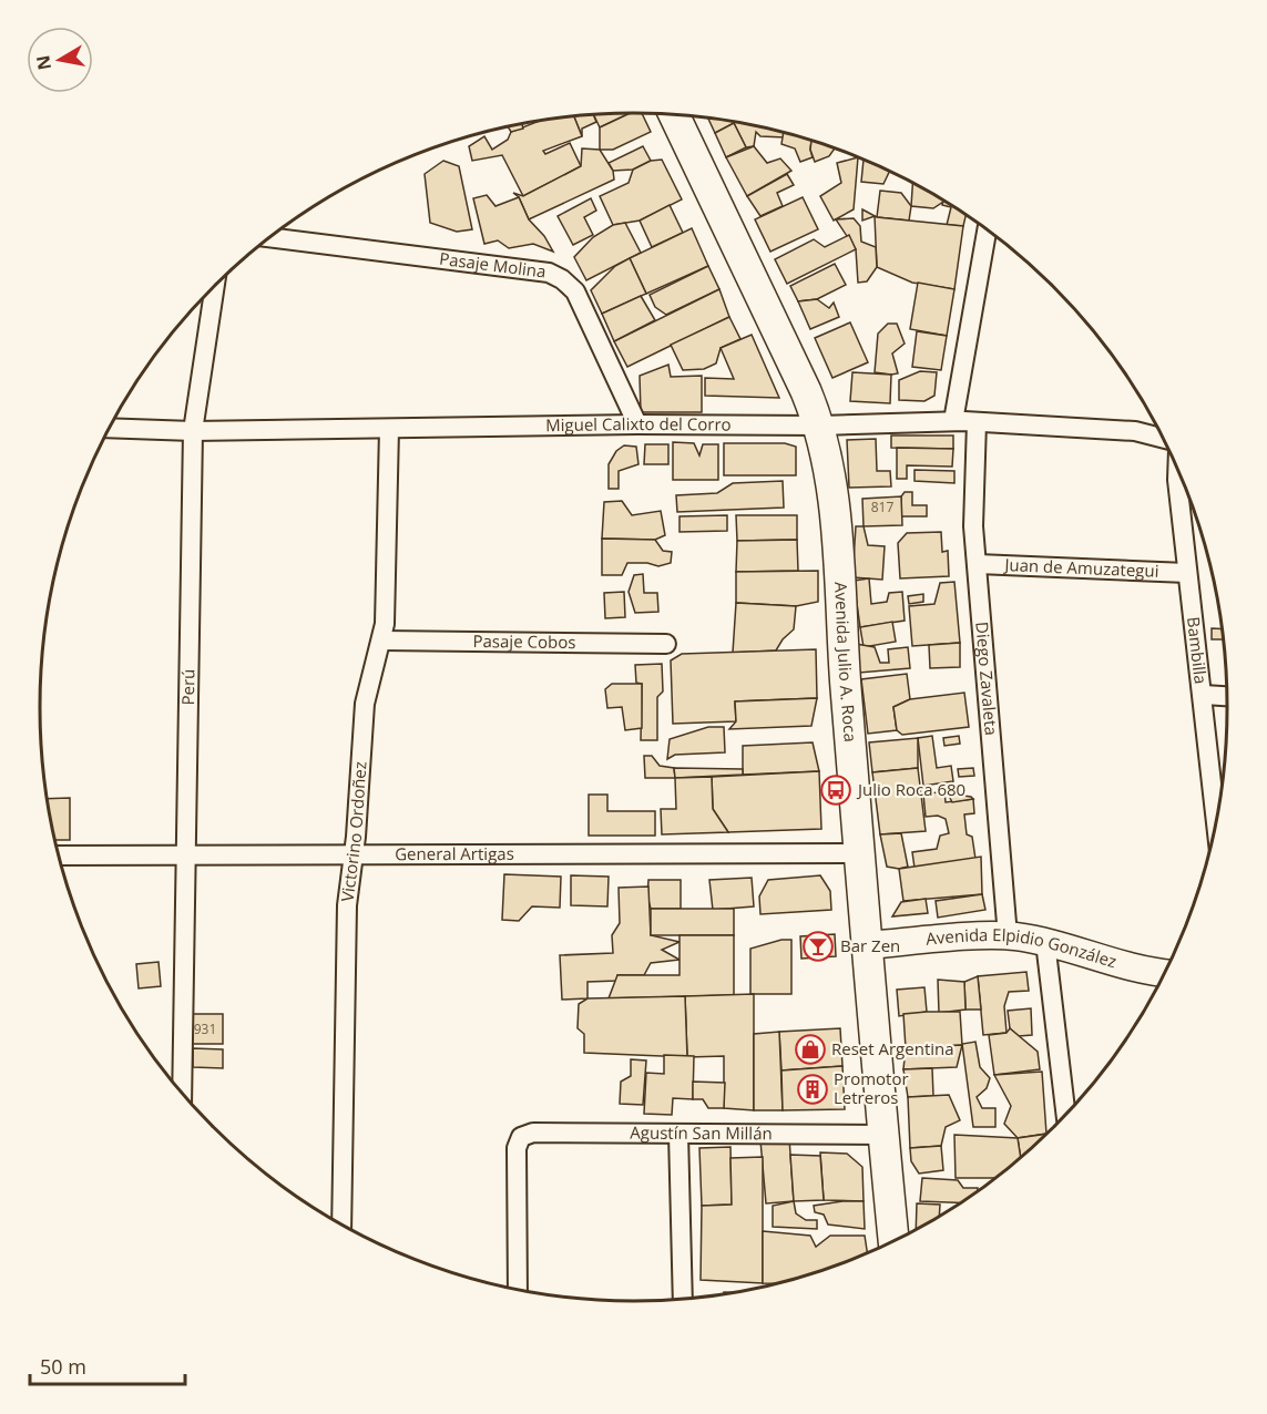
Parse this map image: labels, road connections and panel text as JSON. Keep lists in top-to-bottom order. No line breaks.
{"streets":{"main road":["Avenida Julio A. Roca","Avenida Elpidio González"],"street":["Pasaje Molina","Miguel Calixto del Corro","Juan de Amuzategui","Pasaje Cobos","Bambilla","Diego Zavaleta","Perú","Victorino Ordoñez","General Artigas","Agustín San Millán"]},"crossings":[["Pasaje Molina","Miguel Calixto del Corro"],["Miguel Calixto del Corro","Avenida Julio A. Roca"],["Miguel Calixto del Corro","Diego Zavaleta"],["Miguel Calixto del Corro","Perú"],["Miguel Calixto del Corro","Victorino Ordoñez"],["Juan de Amuzategui","Bambilla"],["Juan de Amuzategui","Diego Zavaleta"],["Pasaje Cobos","Victorino Ordoñez"],["Avenida Julio A. Roca","General Artigas"],["Avenida Julio A. Roca","Avenida Elpidio González"],["Avenida Julio A. Roca","Agustín San Millán"],["Diego Zavaleta","Avenida Elpidio González"],["Perú","General Artigas"],["Victorino Ordoñez","General Artigas"]],"places":{"bus stop":["Julio Roca 680"],"bar":["Bar Zen"],"shop":["Reset Argentina"],"building":["Promotor Letreros"]},"house_numbers":["817","931"],"scale_bar":"50 m","north":"left"}
